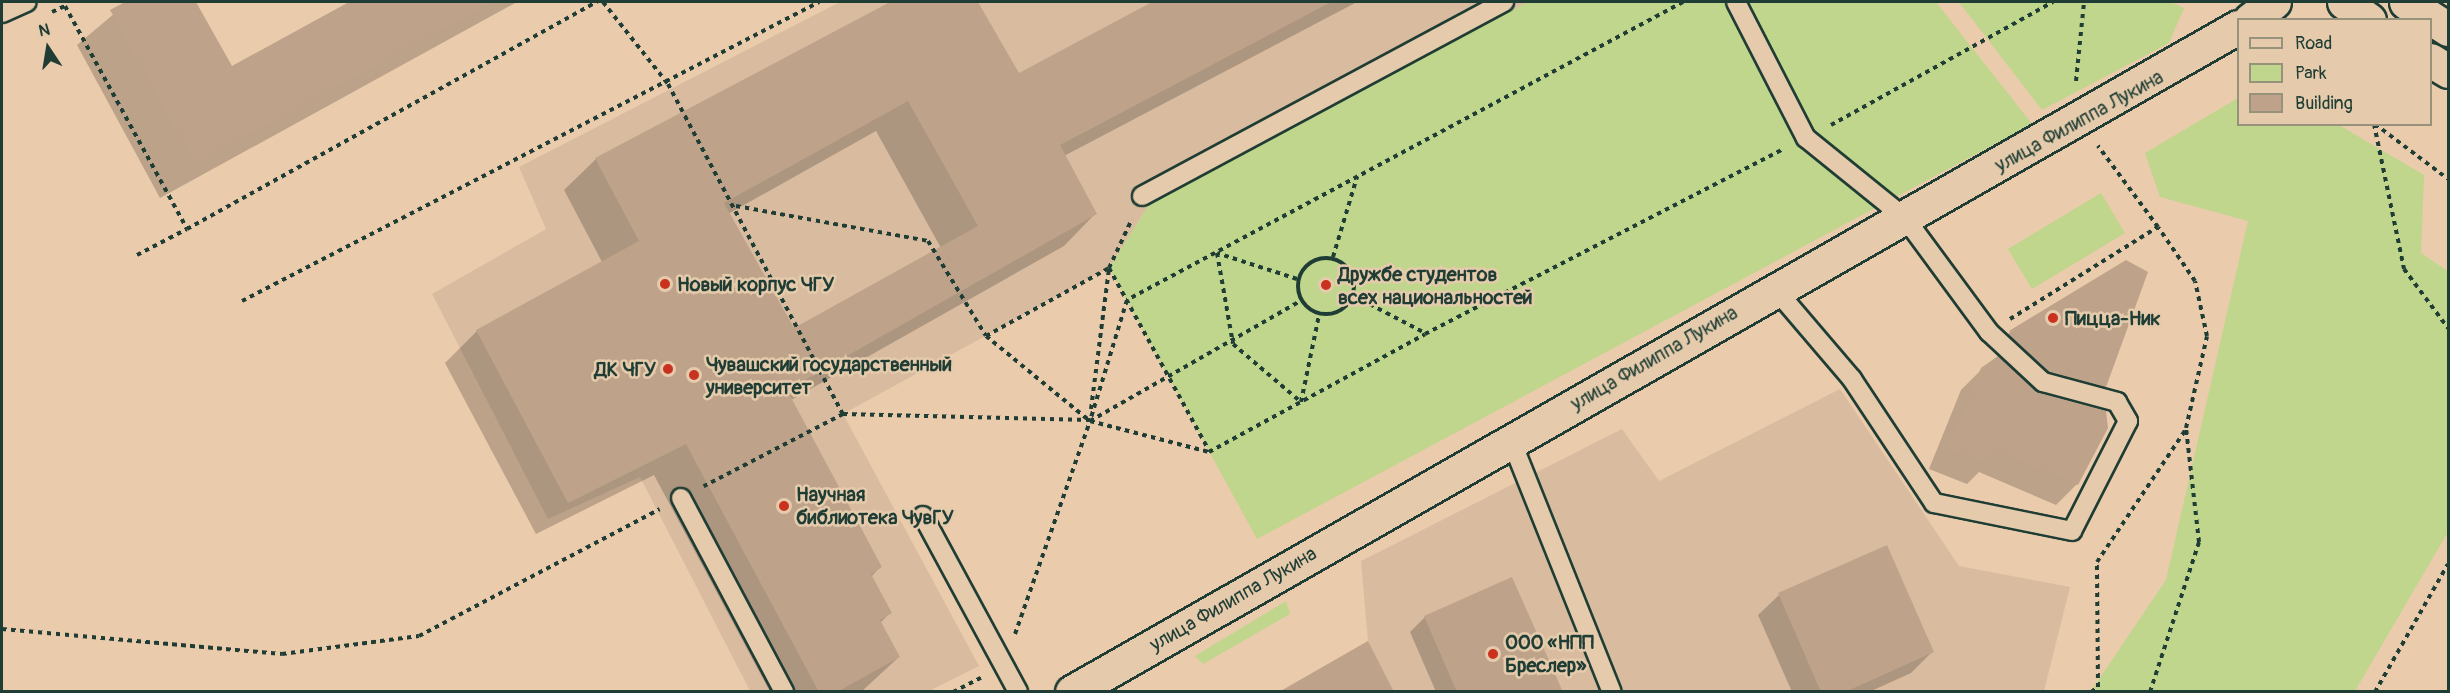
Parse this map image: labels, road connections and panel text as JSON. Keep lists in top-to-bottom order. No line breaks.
{"streets":{"street":["улица Филиппа Лукина"]},"places":["Новый корпус ЧГУ","Дружбе студентов всех национальностей","Пицца-Ник","ДК ЧГУ","Чувашский государственный университет","Научная библиотека ЧувГУ","ООО «НПП Бреслер»"],"legend":["Road","Park","Building"],"north":"top"}
